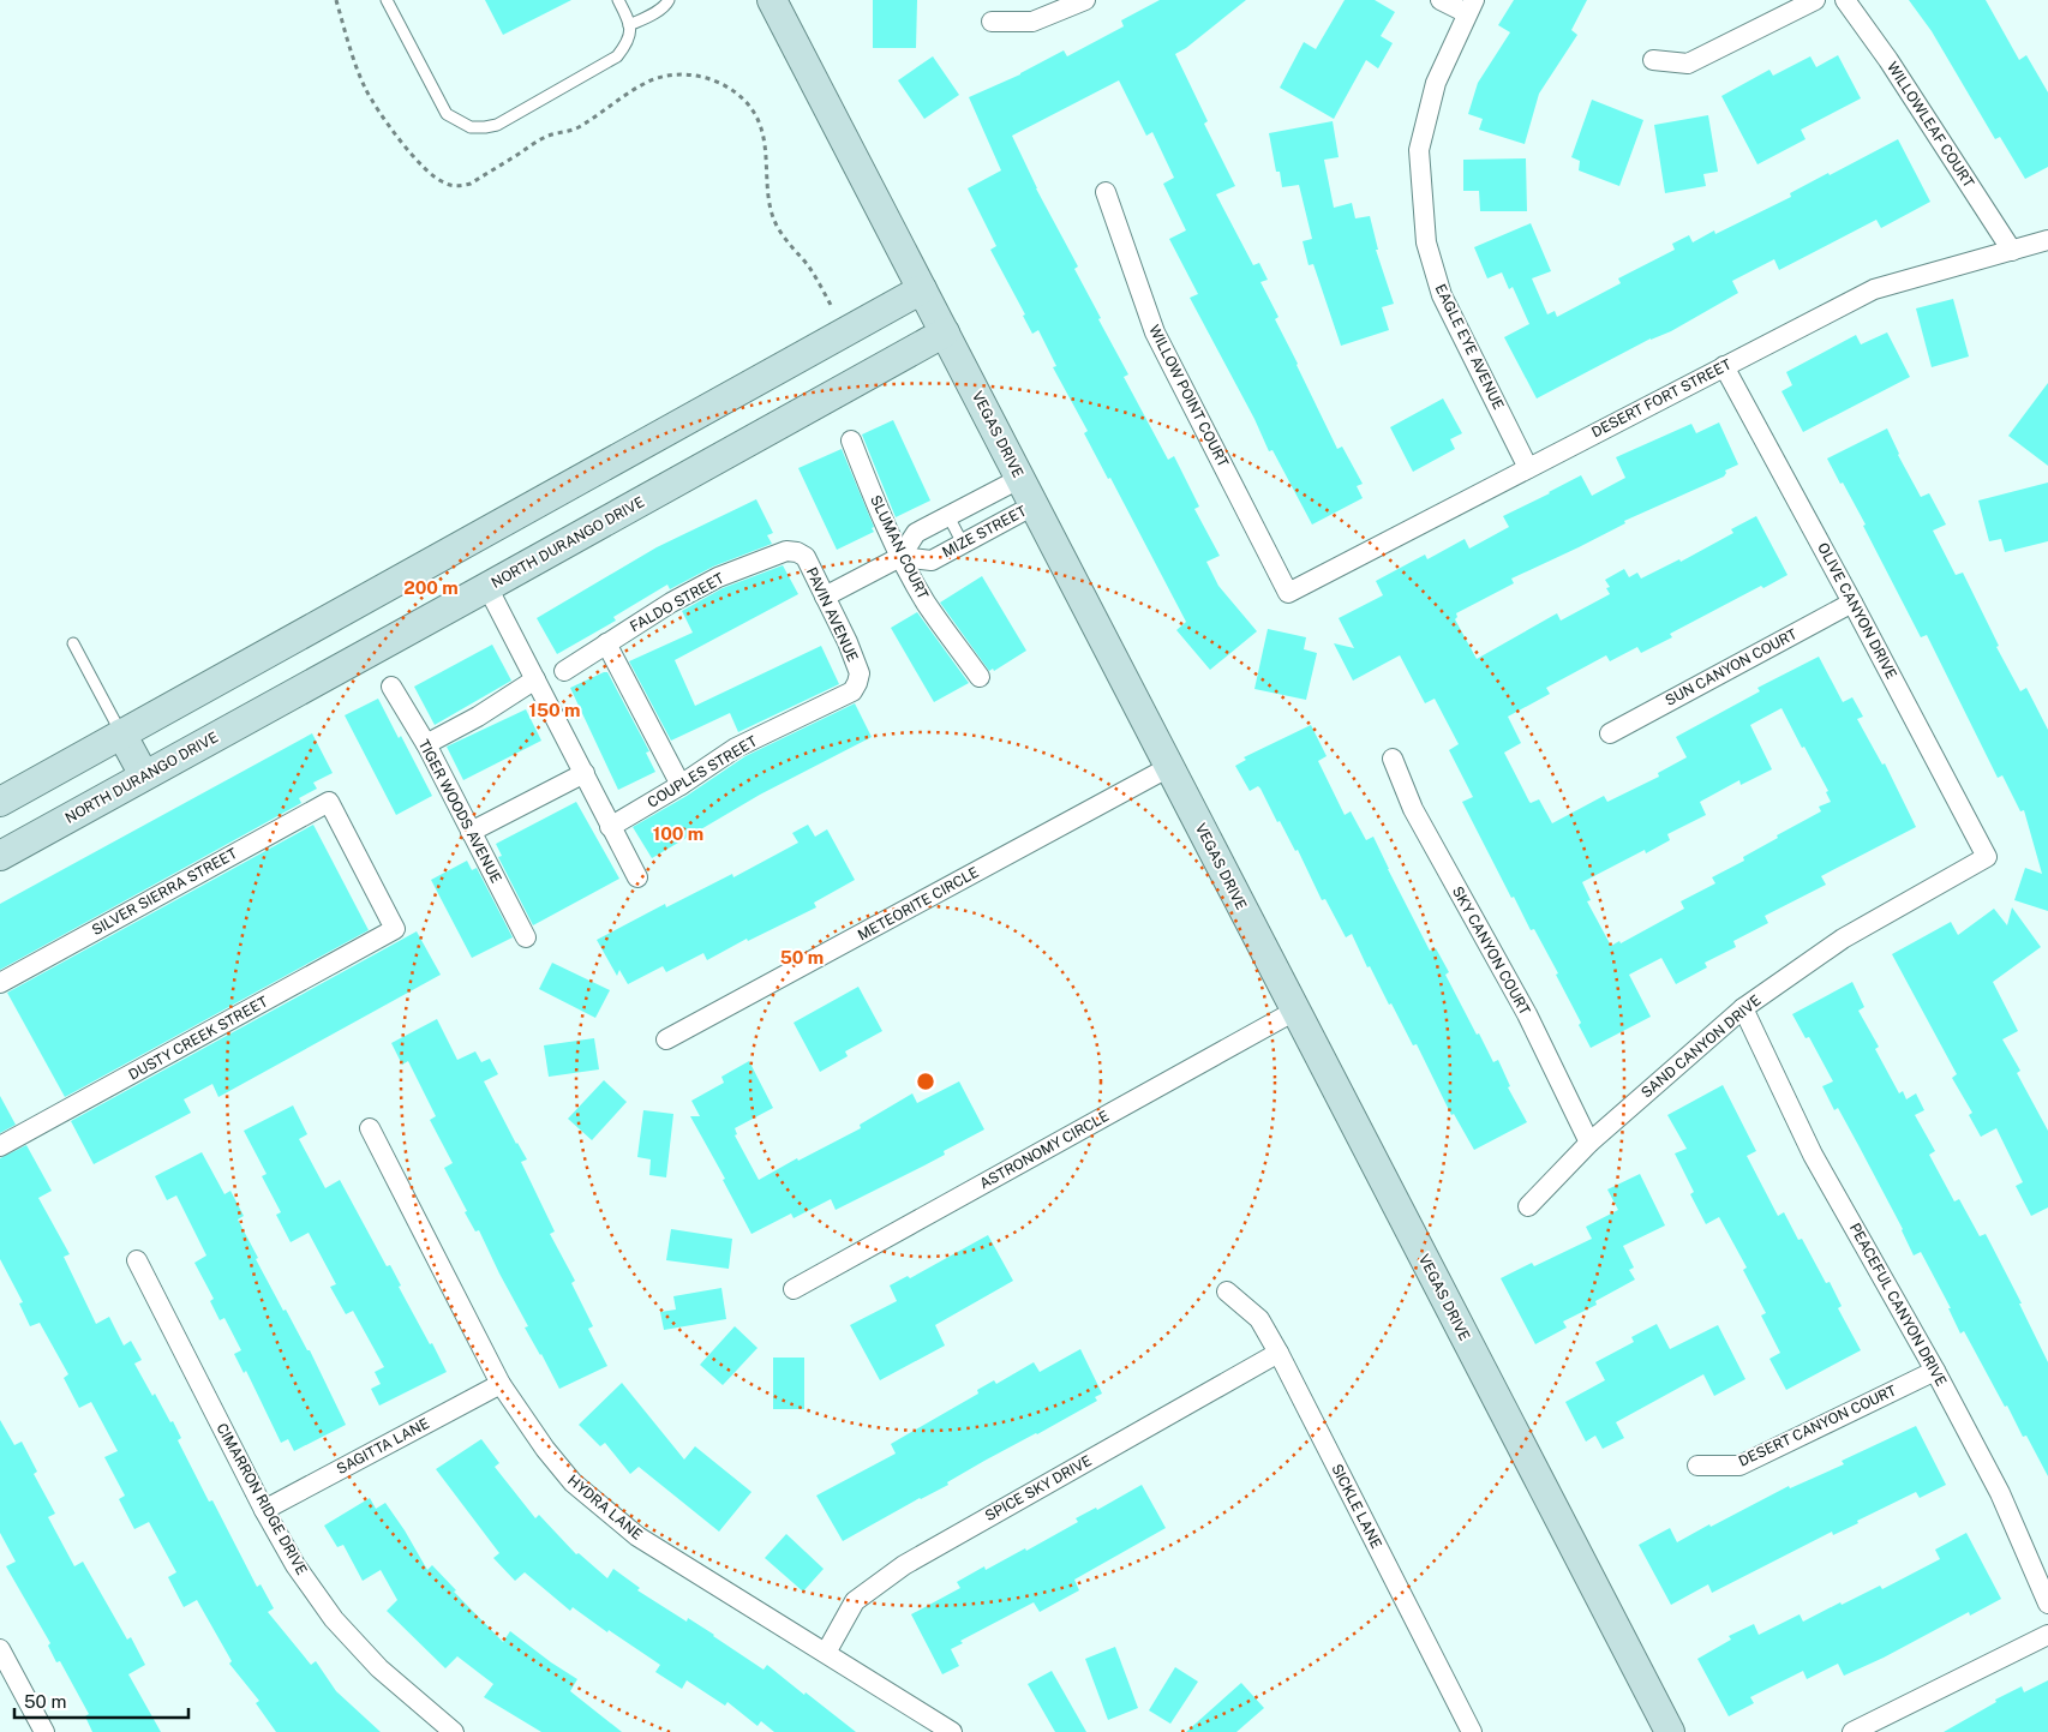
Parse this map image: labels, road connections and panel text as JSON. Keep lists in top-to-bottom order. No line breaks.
{"streets":{"main road":["VEGAS DRIVE","NORTH DURANGO DRIVE"],"street":["WILLOWLEAF COURT","EAGLE EYE AVENUE","WILLOW POINT COURT","DESERT FORT STREET","MIZE STREET","SLUMAN COURT","FALDO STREET","OLIVE CANYON DRIVE","PAVIN AVENUE","SUN CANYON COURT","COUPLES STREET","TIGER WOODS AVENUE","SILVER SIERRA STREET","METEORITE CIRCLE","SKY CANYON COURT","DUSTY CREEK STREET","SAND CANYON DRIVE","ASTRONOMY CIRCLE","PEACEFUL CANYON DRIVE","DESERT CANYON COURT","SAGITTA LANE","SPICE SKY DRIVE","CIMARRON RIDGE DRIVE","SICKLE LANE","HYDRA LANE"]},"crossings":[["WILLOWLEAF COURT","DESERT FORT STREET"],["EAGLE EYE AVENUE","DESERT FORT STREET"],["WILLOW POINT COURT","DESERT FORT STREET"],["DESERT FORT STREET","OLIVE CANYON DRIVE"],["VEGAS DRIVE","MIZE STREET"],["VEGAS DRIVE","NORTH DURANGO DRIVE"],["VEGAS DRIVE","METEORITE CIRCLE"],["VEGAS DRIVE","ASTRONOMY CIRCLE"],["MIZE STREET","SLUMAN COURT"],["MIZE STREET","PAVIN AVENUE"],["FALDO STREET","PAVIN AVENUE"],["OLIVE CANYON DRIVE","SUN CANYON COURT"],["OLIVE CANYON DRIVE","SAND CANYON DRIVE"],["PAVIN AVENUE","COUPLES STREET"],["SILVER SIERRA STREET","DUSTY CREEK STREET"],["SKY CANYON COURT","SAND CANYON DRIVE"],["SAND CANYON DRIVE","PEACEFUL CANYON DRIVE"],["PEACEFUL CANYON DRIVE","DESERT CANYON COURT"],["SAGITTA LANE","CIMARRON RIDGE DRIVE"],["SAGITTA LANE","HYDRA LANE"],["SPICE SKY DRIVE","SICKLE LANE"],["SPICE SKY DRIVE","HYDRA LANE"]],"scale_bar":"50 m","rings":["200 m","150 m","100 m","50 m"]}
